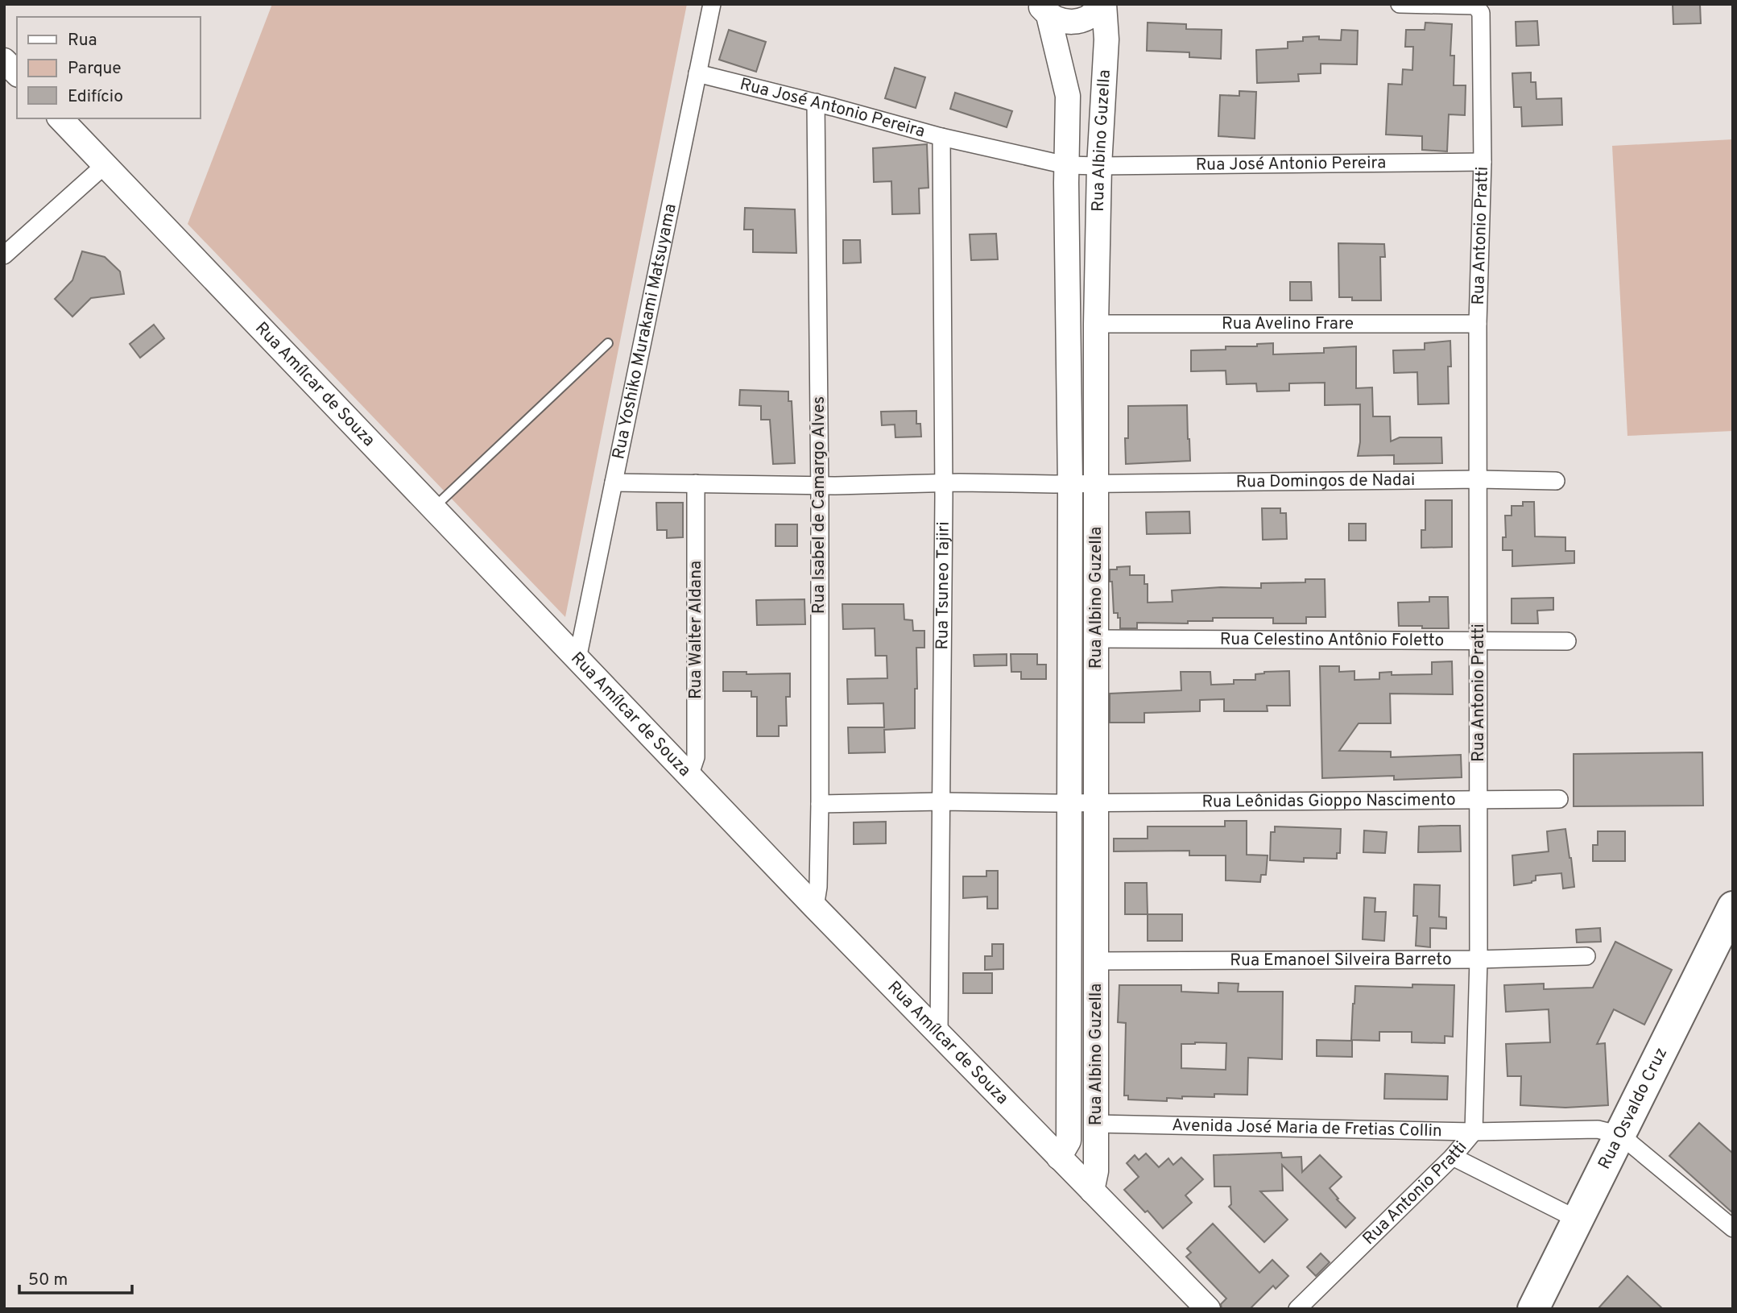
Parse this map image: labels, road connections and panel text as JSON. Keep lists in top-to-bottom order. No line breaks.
{"streets":{"highway":["Rua Osvaldo Cruz"],"street":["Rua José Antonio Pereira","Rua Albino Guzella","Rua Antonio Pratti","Rua Avelino Frare","Rua Yoshiko Murakami Matsuyama","Rua Amílcar de Souza","Rua Domingos de Nadai","Rua Isabel de Camargo Alves","Rua Tsuneo Tajiri","Rua Walter Aldana","Rua Celestino Antônio Foletto","Rua Leônidas Gioppo Nascimento","Rua Emanoel Silveira Barreto","Avenida José Maria de Fretias Collin"]},"crossings":[["Rua José Antonio Pereira","Rua Albino Guzella"],["Rua José Antonio Pereira","Rua Antonio Pratti"],["Rua José Antonio Pereira","Rua Yoshiko Murakami Matsuyama"],["Rua José Antonio Pereira","Rua Isabel de Camargo Alves"],["Rua José Antonio Pereira","Rua Tsuneo Tajiri"],["Rua Albino Guzella","Rua Avelino Frare"],["Rua Albino Guzella","Rua Amílcar de Souza"],["Rua Albino Guzella","Rua Domingos de Nadai"],["Rua Albino Guzella","Rua Celestino Antônio Foletto"],["Rua Albino Guzella","Rua Leônidas Gioppo Nascimento"],["Rua Albino Guzella","Rua Emanoel Silveira Barreto"],["Rua Albino Guzella","Avenida José Maria de Fretias Collin"],["Rua Antonio Pratti","Rua Avelino Frare"],["Rua Antonio Pratti","Rua Domingos de Nadai"],["Rua Antonio Pratti","Rua Celestino Antônio Foletto"],["Rua Antonio Pratti","Rua Leônidas Gioppo Nascimento"],["Rua Antonio Pratti","Rua Emanoel Silveira Barreto"],["Rua Antonio Pratti","Avenida José Maria de Fretias Collin"],["Rua Yoshiko Murakami Matsuyama","Rua Amílcar de Souza"],["Rua Amílcar de Souza","Rua Isabel de Camargo Alves"],["Rua Amílcar de Souza","Rua Tsuneo Tajiri"],["Rua Amílcar de Souza","Rua Walter Aldana"],["Rua Isabel de Camargo Alves","Rua Leônidas Gioppo Nascimento"],["Rua Tsuneo Tajiri","Rua Leônidas Gioppo Nascimento"],["Rua Osvaldo Cruz","Avenida José Maria de Fretias Collin"]],"legend":["Rua","Parque","Edifício"],"scale_bar":"50 m"}
